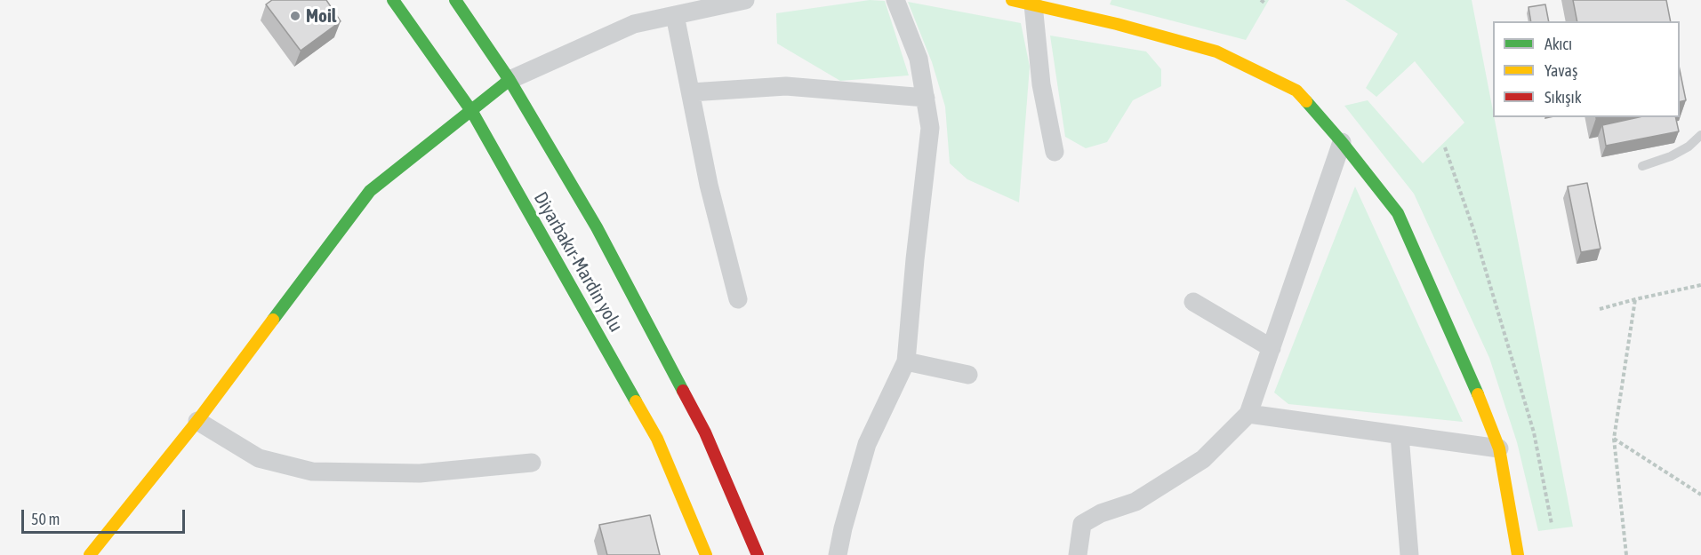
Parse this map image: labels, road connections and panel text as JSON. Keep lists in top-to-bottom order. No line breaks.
{"streets":{"main road":["Diyarbakır-Mardin yolu"]},"places":["Moil"],"legend":["Akıcı","Yavaş","Sıkışık"],"scale_bar":"50 m"}
